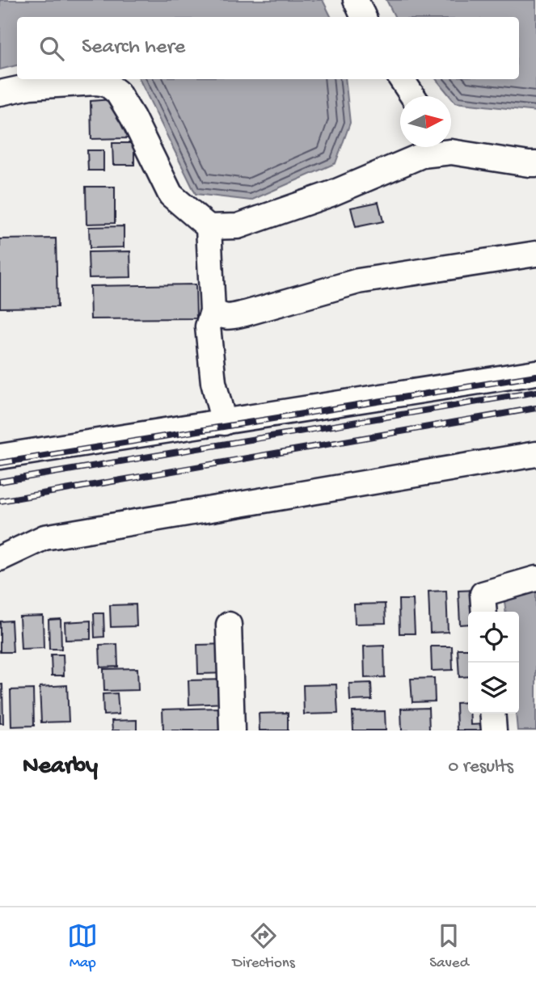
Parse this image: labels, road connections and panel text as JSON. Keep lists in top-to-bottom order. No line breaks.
{"north":"right","page":{"search":"Search here","heading":["Nearby","0 results"],"nav":["Map","Directions","Saved"]}}
